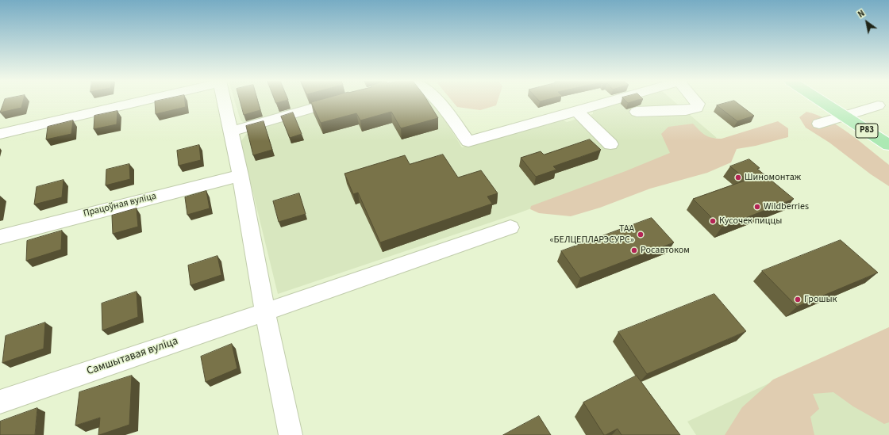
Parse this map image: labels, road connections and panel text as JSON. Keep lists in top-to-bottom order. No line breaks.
{"streets":{"highway":["Р83"],"street":["Працоўная вуліца","Самшытавая вуліца"]},"places":["Шиномонтаж","Wildberries","Кусочек пиццы","ТАА «БЕЛЦЕПЛАРЭСУРС»","Росавтоком","Грошык"],"north":"top left"}
